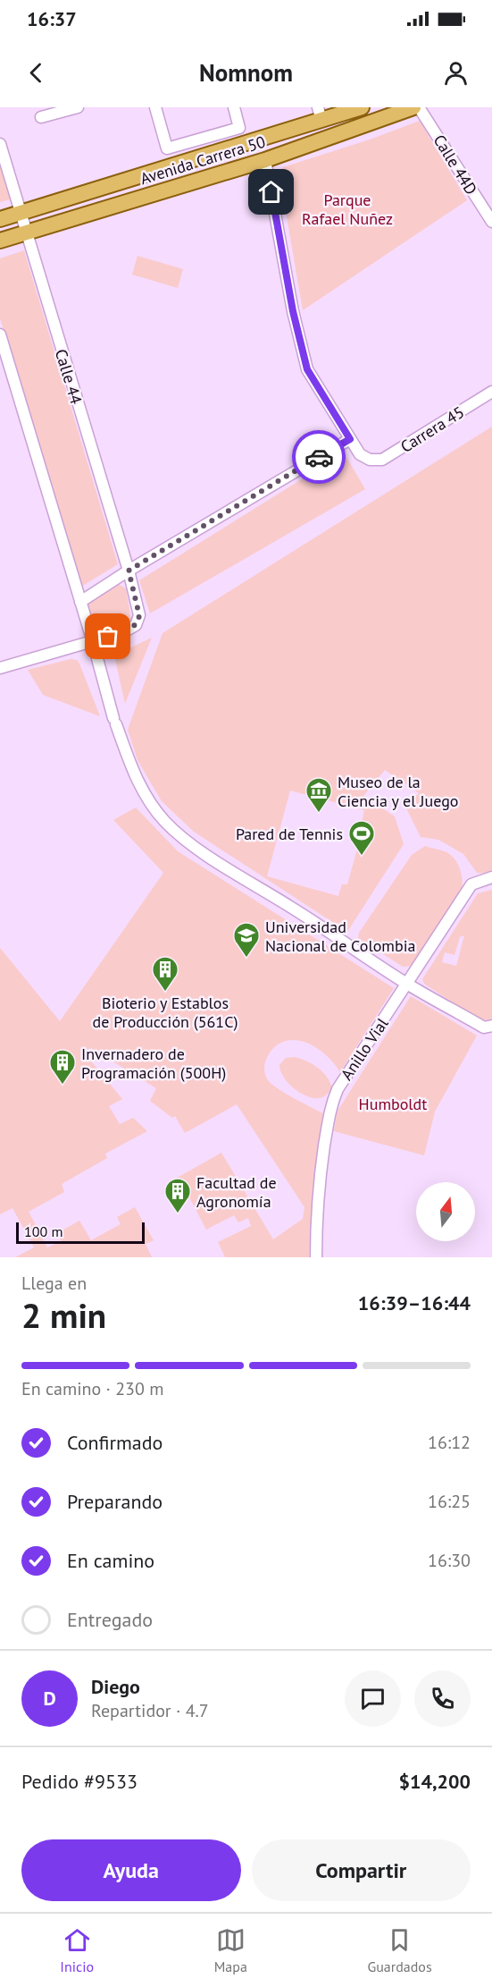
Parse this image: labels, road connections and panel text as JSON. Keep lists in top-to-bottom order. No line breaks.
{"streets":{"main road":["Avenida Carrera 50"],"street":["Calle 44D","Calle 44","Carrera 45","Anillo Vial"]},"crossings":[["Avenida Carrera 50","Calle 44"]],"parks":["Parque Rafael Nuñez","Humboldt"],"places":{"museum":["Museo de la Ciencia y el Juego"],"sports":["Pared de Tennis"],"school or university":["Universidad Nacional de Colombia"],"building":["Bioterio y Establos de Producción (561C)","Invernadero de Programación (500H)","Facultad de Agronomía"]},"scale_bar":"100 m","north":"top","page":{"status":"16:37","header":"Nomnom","scale":"100 m","heading":["2 min","Llega en","16:39–16:44"],"panel":["Diego","Repartidor · 4.7","Pedido #9533","$14,200"],"bar":"En camino · 230 m","list":[["Confirmado","16:12"],["Preparando","16:25"],["En camino","16:30"],"Entregado"],"round":"D","buttons":["Ayuda","Compartir"],"tabs":["Inicio","Mapa","Guardados"]}}
